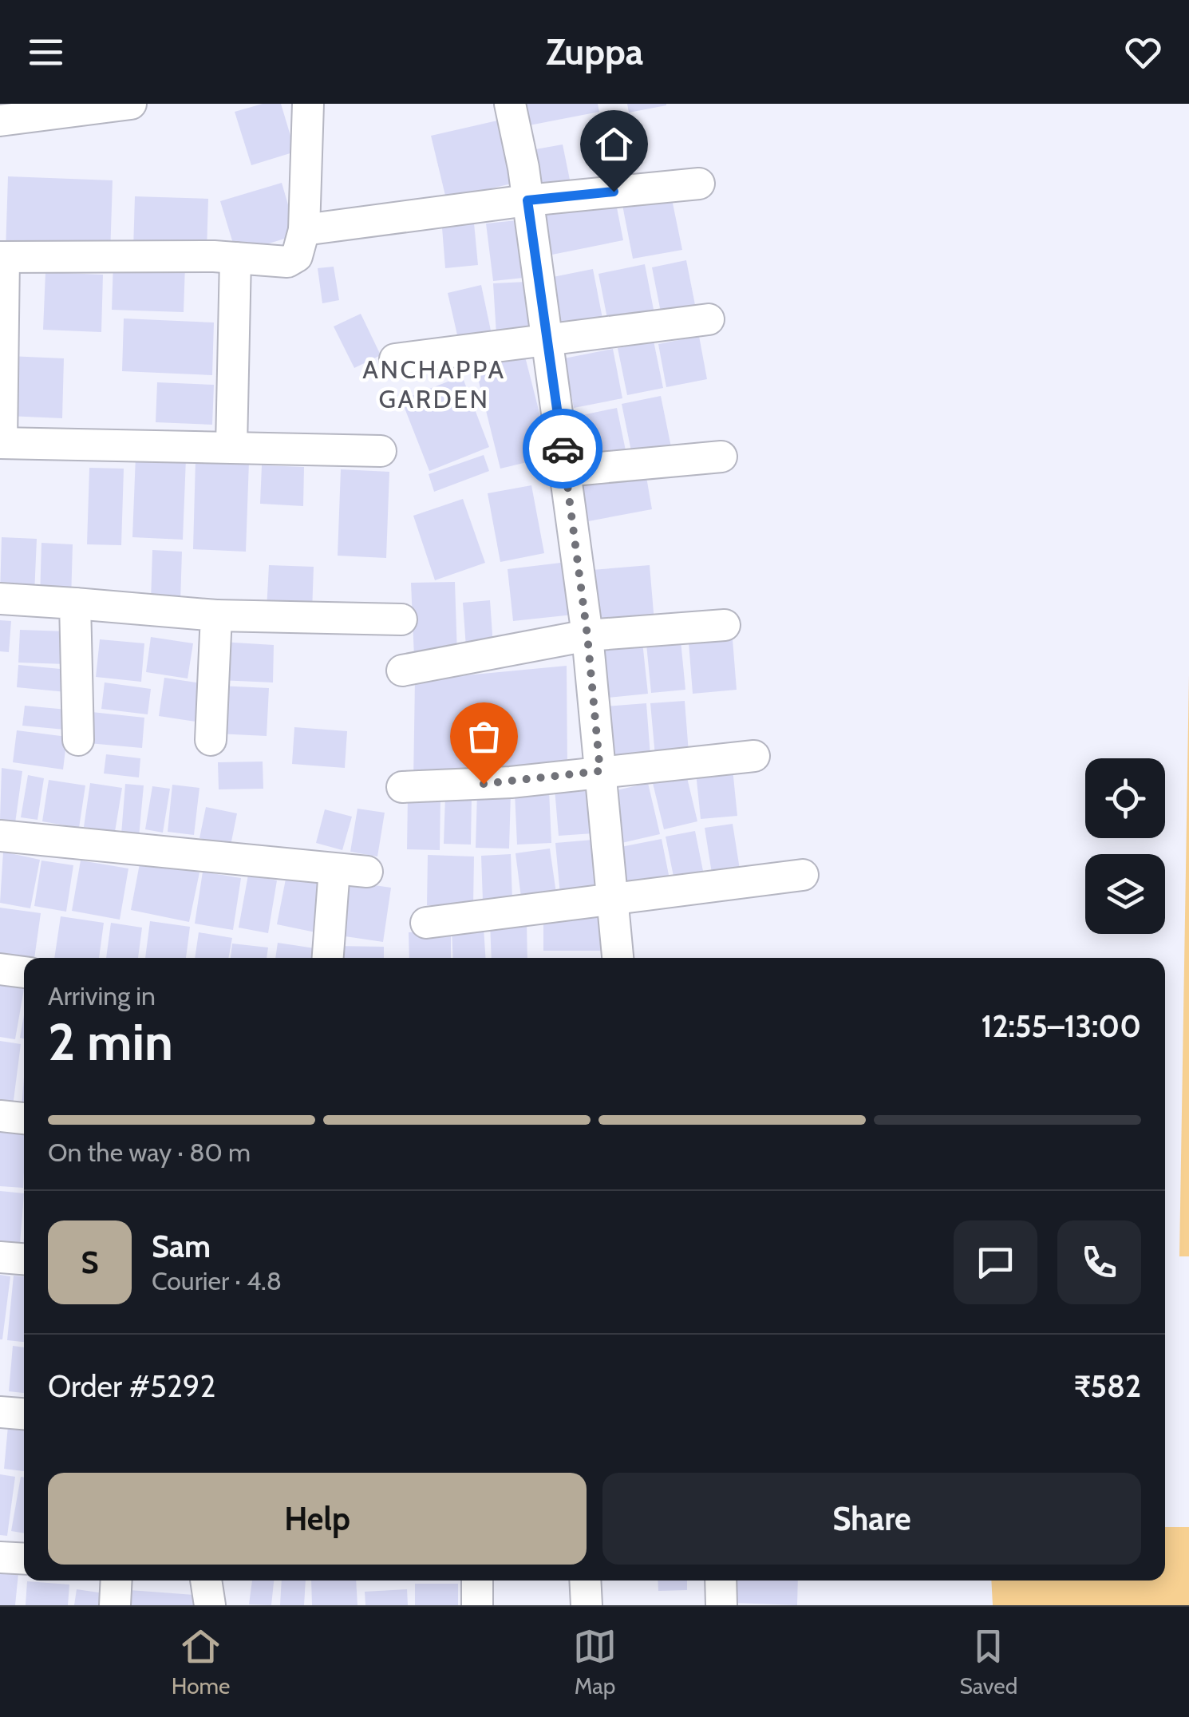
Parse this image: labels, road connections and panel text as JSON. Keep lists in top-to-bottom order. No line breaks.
{"districts":["ANCHAPPA GARDEN"],"page":{"header":"Zuppa","heading":["2 min","Arriving in","12:55–13:00"],"panel":["Sam","Courier · 4.8","Order #5292","₹582"],"bar":"On the way · 80 m","round":"S","buttons":["Help","Share"],"tabs":["Home","Map","Saved"]}}
